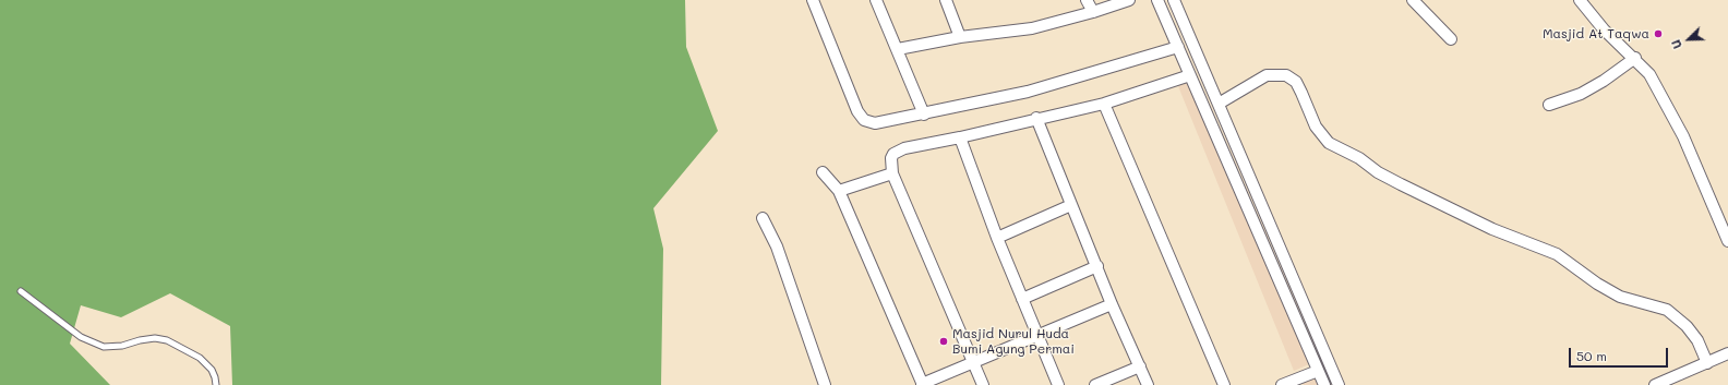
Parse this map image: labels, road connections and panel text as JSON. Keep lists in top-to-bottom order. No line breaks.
{"places":["Masjid At Taqwa","Masjid Nurul Huda Bumi Agung Permai"],"scale_bar":"50 m","north":"bottom left"}
